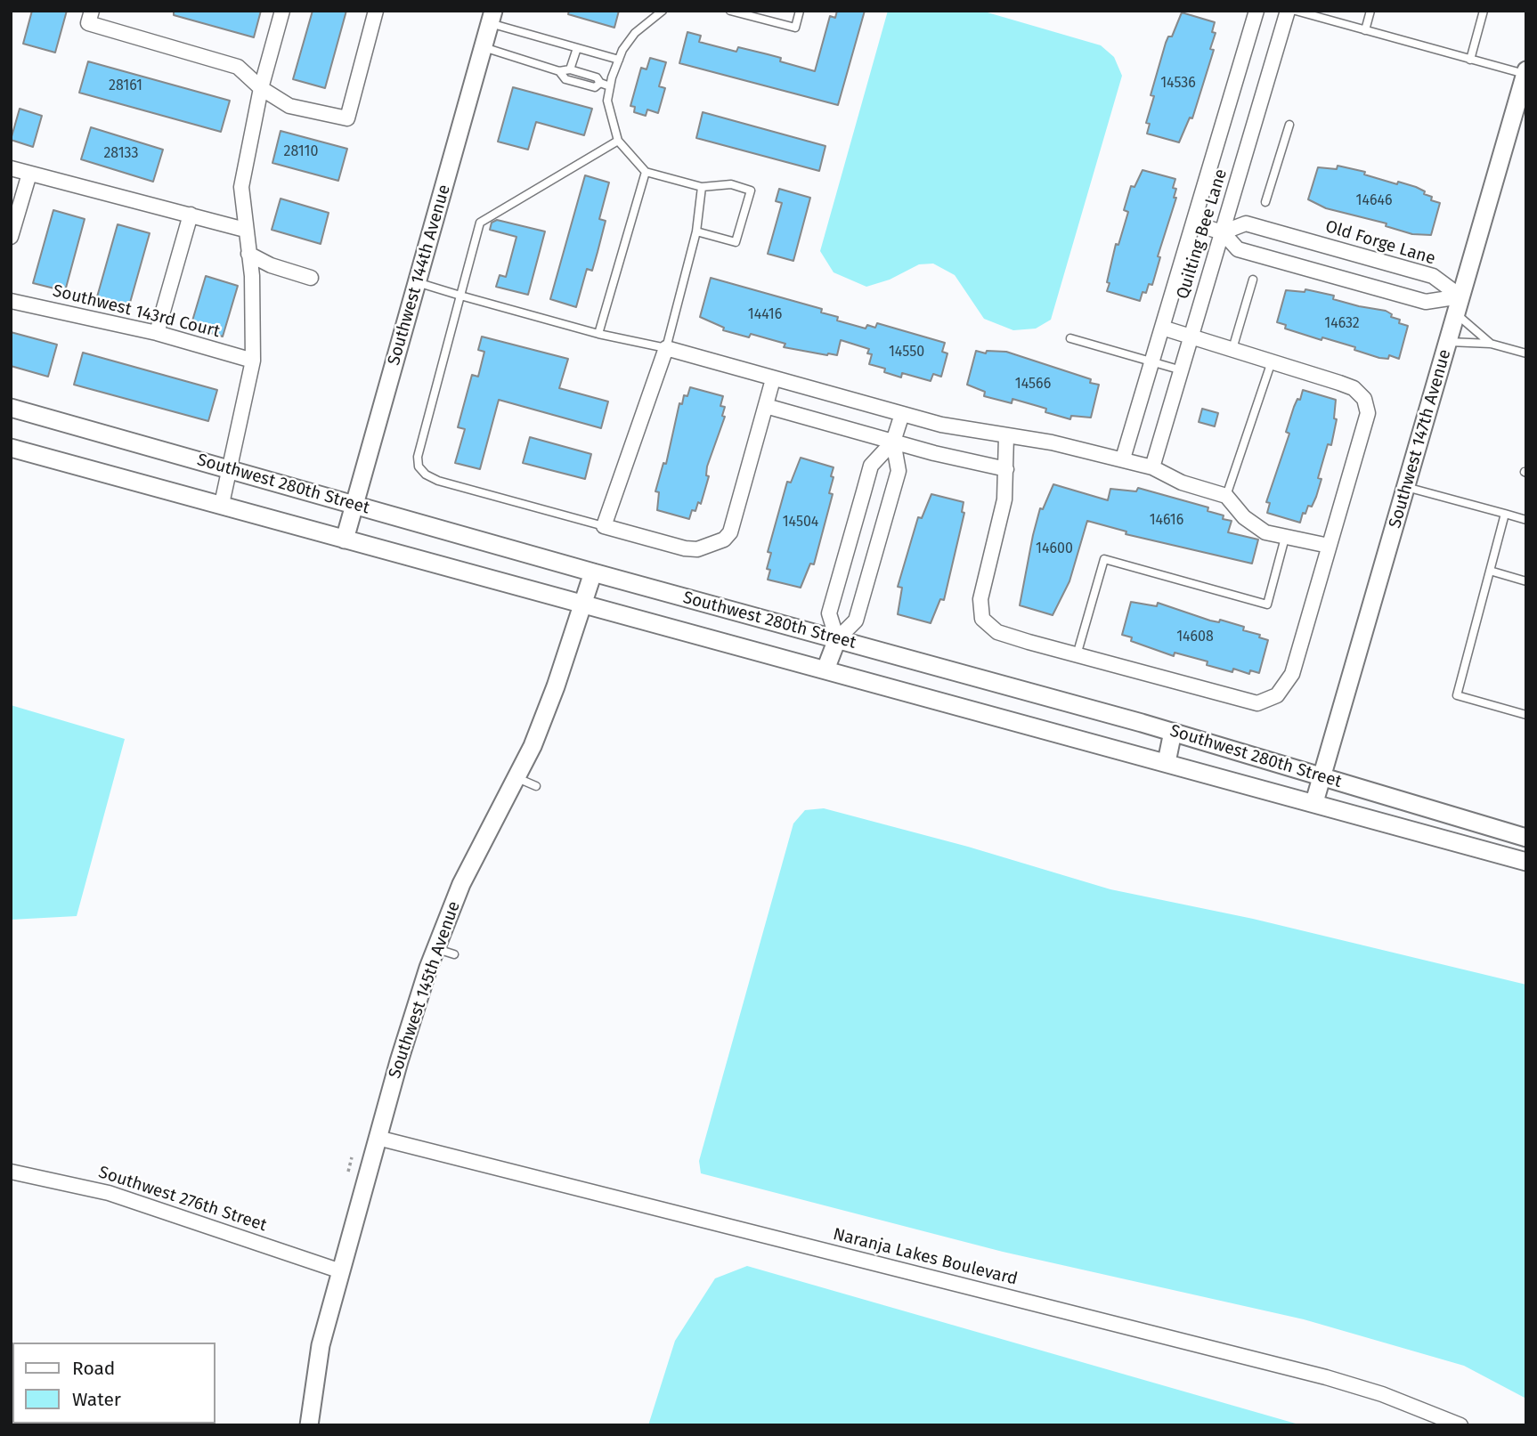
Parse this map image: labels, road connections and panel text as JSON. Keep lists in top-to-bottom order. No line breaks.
{"streets":{"street":["Quilting Bee Lane","Old Forge Lane","Southwest 144th Avenue","Southwest 143rd Court","Southwest 147th Avenue","Southwest 280th Street","Southwest 145th Avenue","Southwest 276th Street","Naranja Lakes Boulevard"]},"crossings":[["Quilting Bee Lane","Old Forge Lane"],["Old Forge Lane","Southwest 147th Avenue"],["Southwest 144th Avenue","Southwest 280th Street"],["Southwest 147th Avenue","Southwest 280th Street"],["Southwest 280th Street","Southwest 145th Avenue"],["Southwest 145th Avenue","Southwest 276th Street"],["Southwest 145th Avenue","Naranja Lakes Boulevard"]],"house_numbers":["14536","28161","28110","28133","14646","14416","14632","14550","14566","14616","14504","14600","14608"],"legend":["Road","Water"]}
